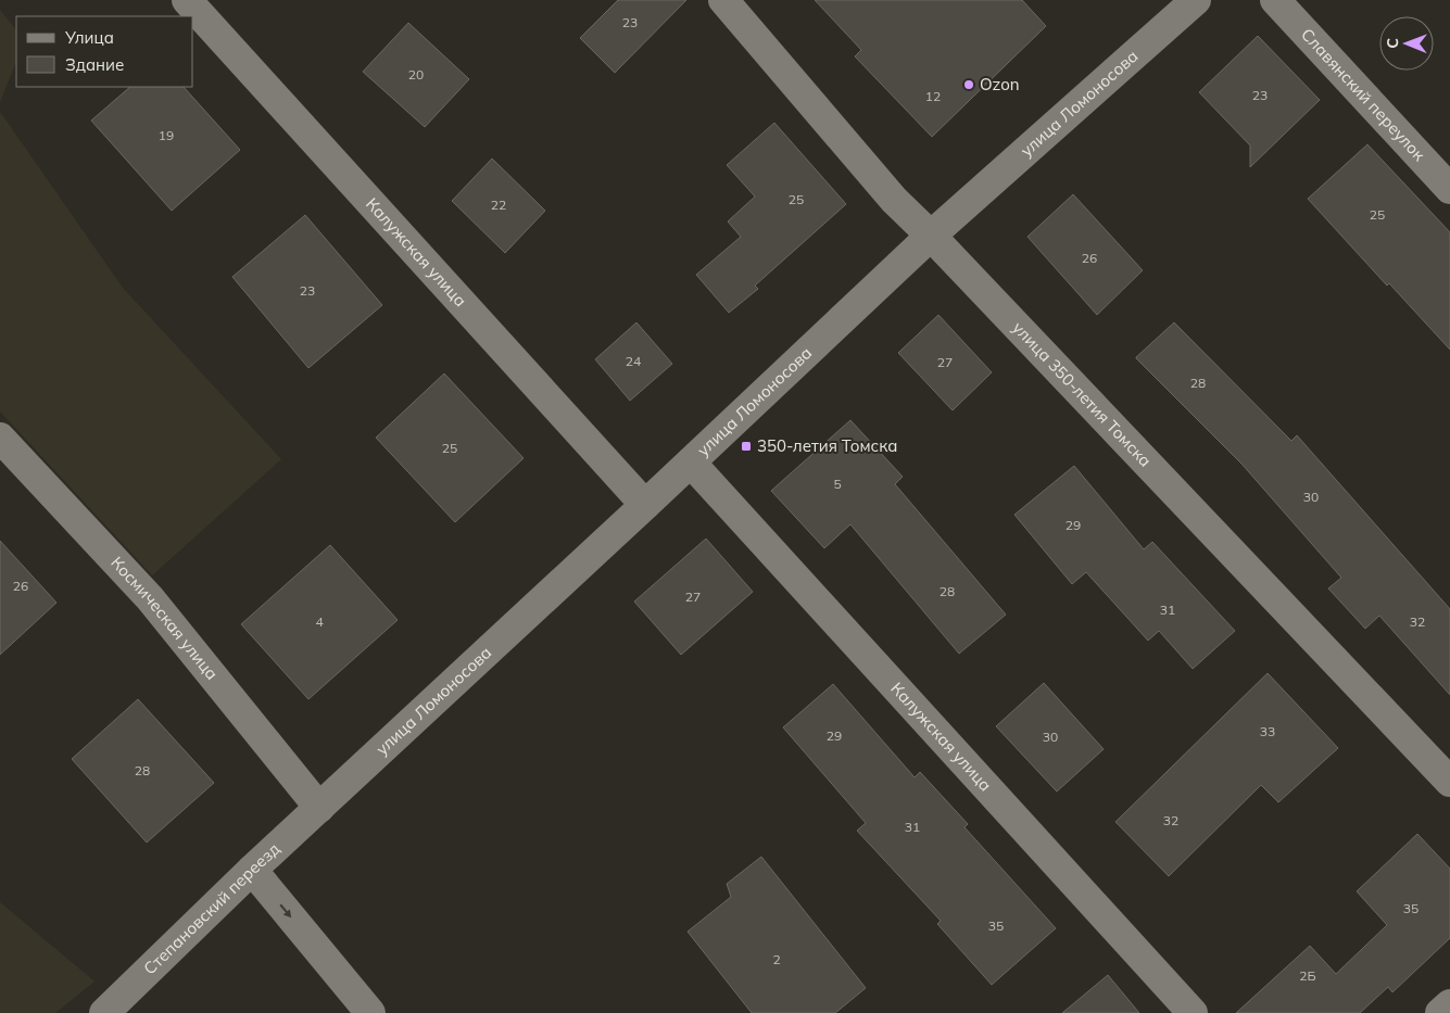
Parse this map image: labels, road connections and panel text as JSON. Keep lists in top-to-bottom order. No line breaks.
{"streets":{"street":["Славянский переулок","улица Ломоносова","Калужская улица","улица 350-летия Томска","Космическая улица","Степановский переезд"]},"crossings":[["улица Ломоносова","Калужская улица"],["улица Ломоносова","улица 350-летия Томска"],["улица Ломоносова","Космическая улица"],["улица Ломоносова","Степановский переезд"],["Космическая улица","Степановский переезд"]],"places":{"other":["Ozon"],"transit":["350-летия Томска"]},"house_numbers":["23","20","23","12","19","25","22","25","26","23","24","27","28","25","5","30","29","26","28","27","31","4","32","33","29","30","28","32","31","35","35","2","2Б"],"legend":["Улица","Здание"],"north":"left"}
